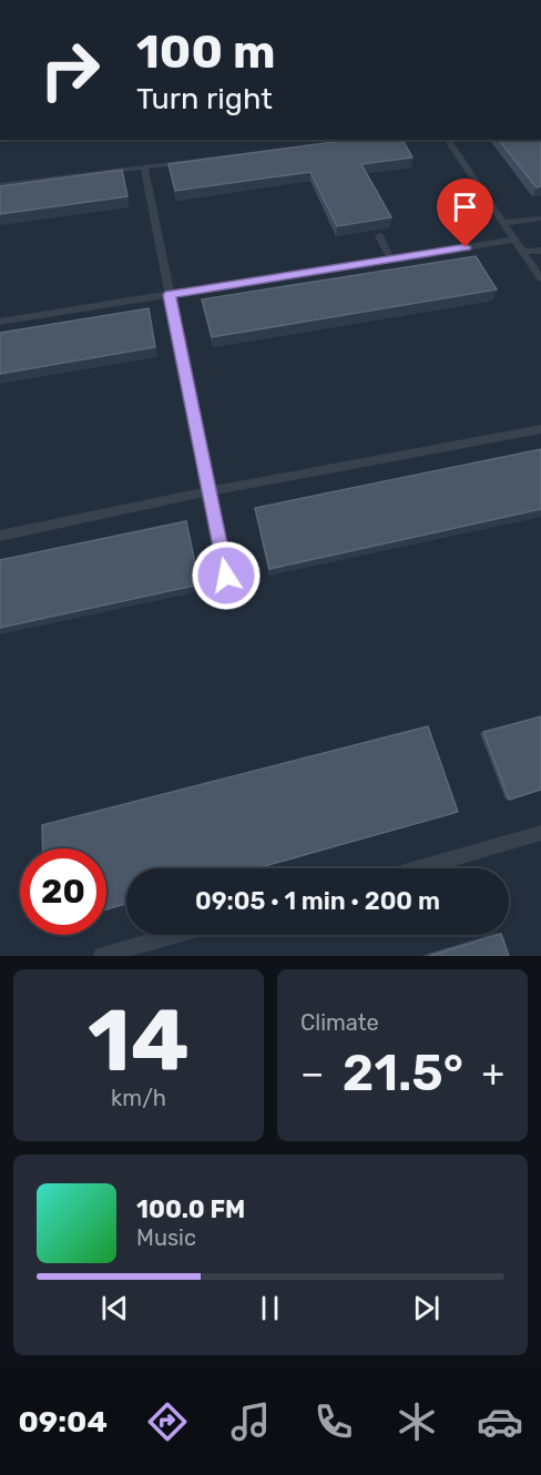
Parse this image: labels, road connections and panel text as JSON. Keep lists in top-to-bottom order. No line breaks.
{"page":{"turn":["100 m","Turn right"],"limit":"20","trip":"09:05 · 1 min · 200 m","tile":[["14","km/h"],"Climate"],"heat":["−","21.5°","+"],"song":["100.0 FM","Music"],"tabs":"09:04"}}
